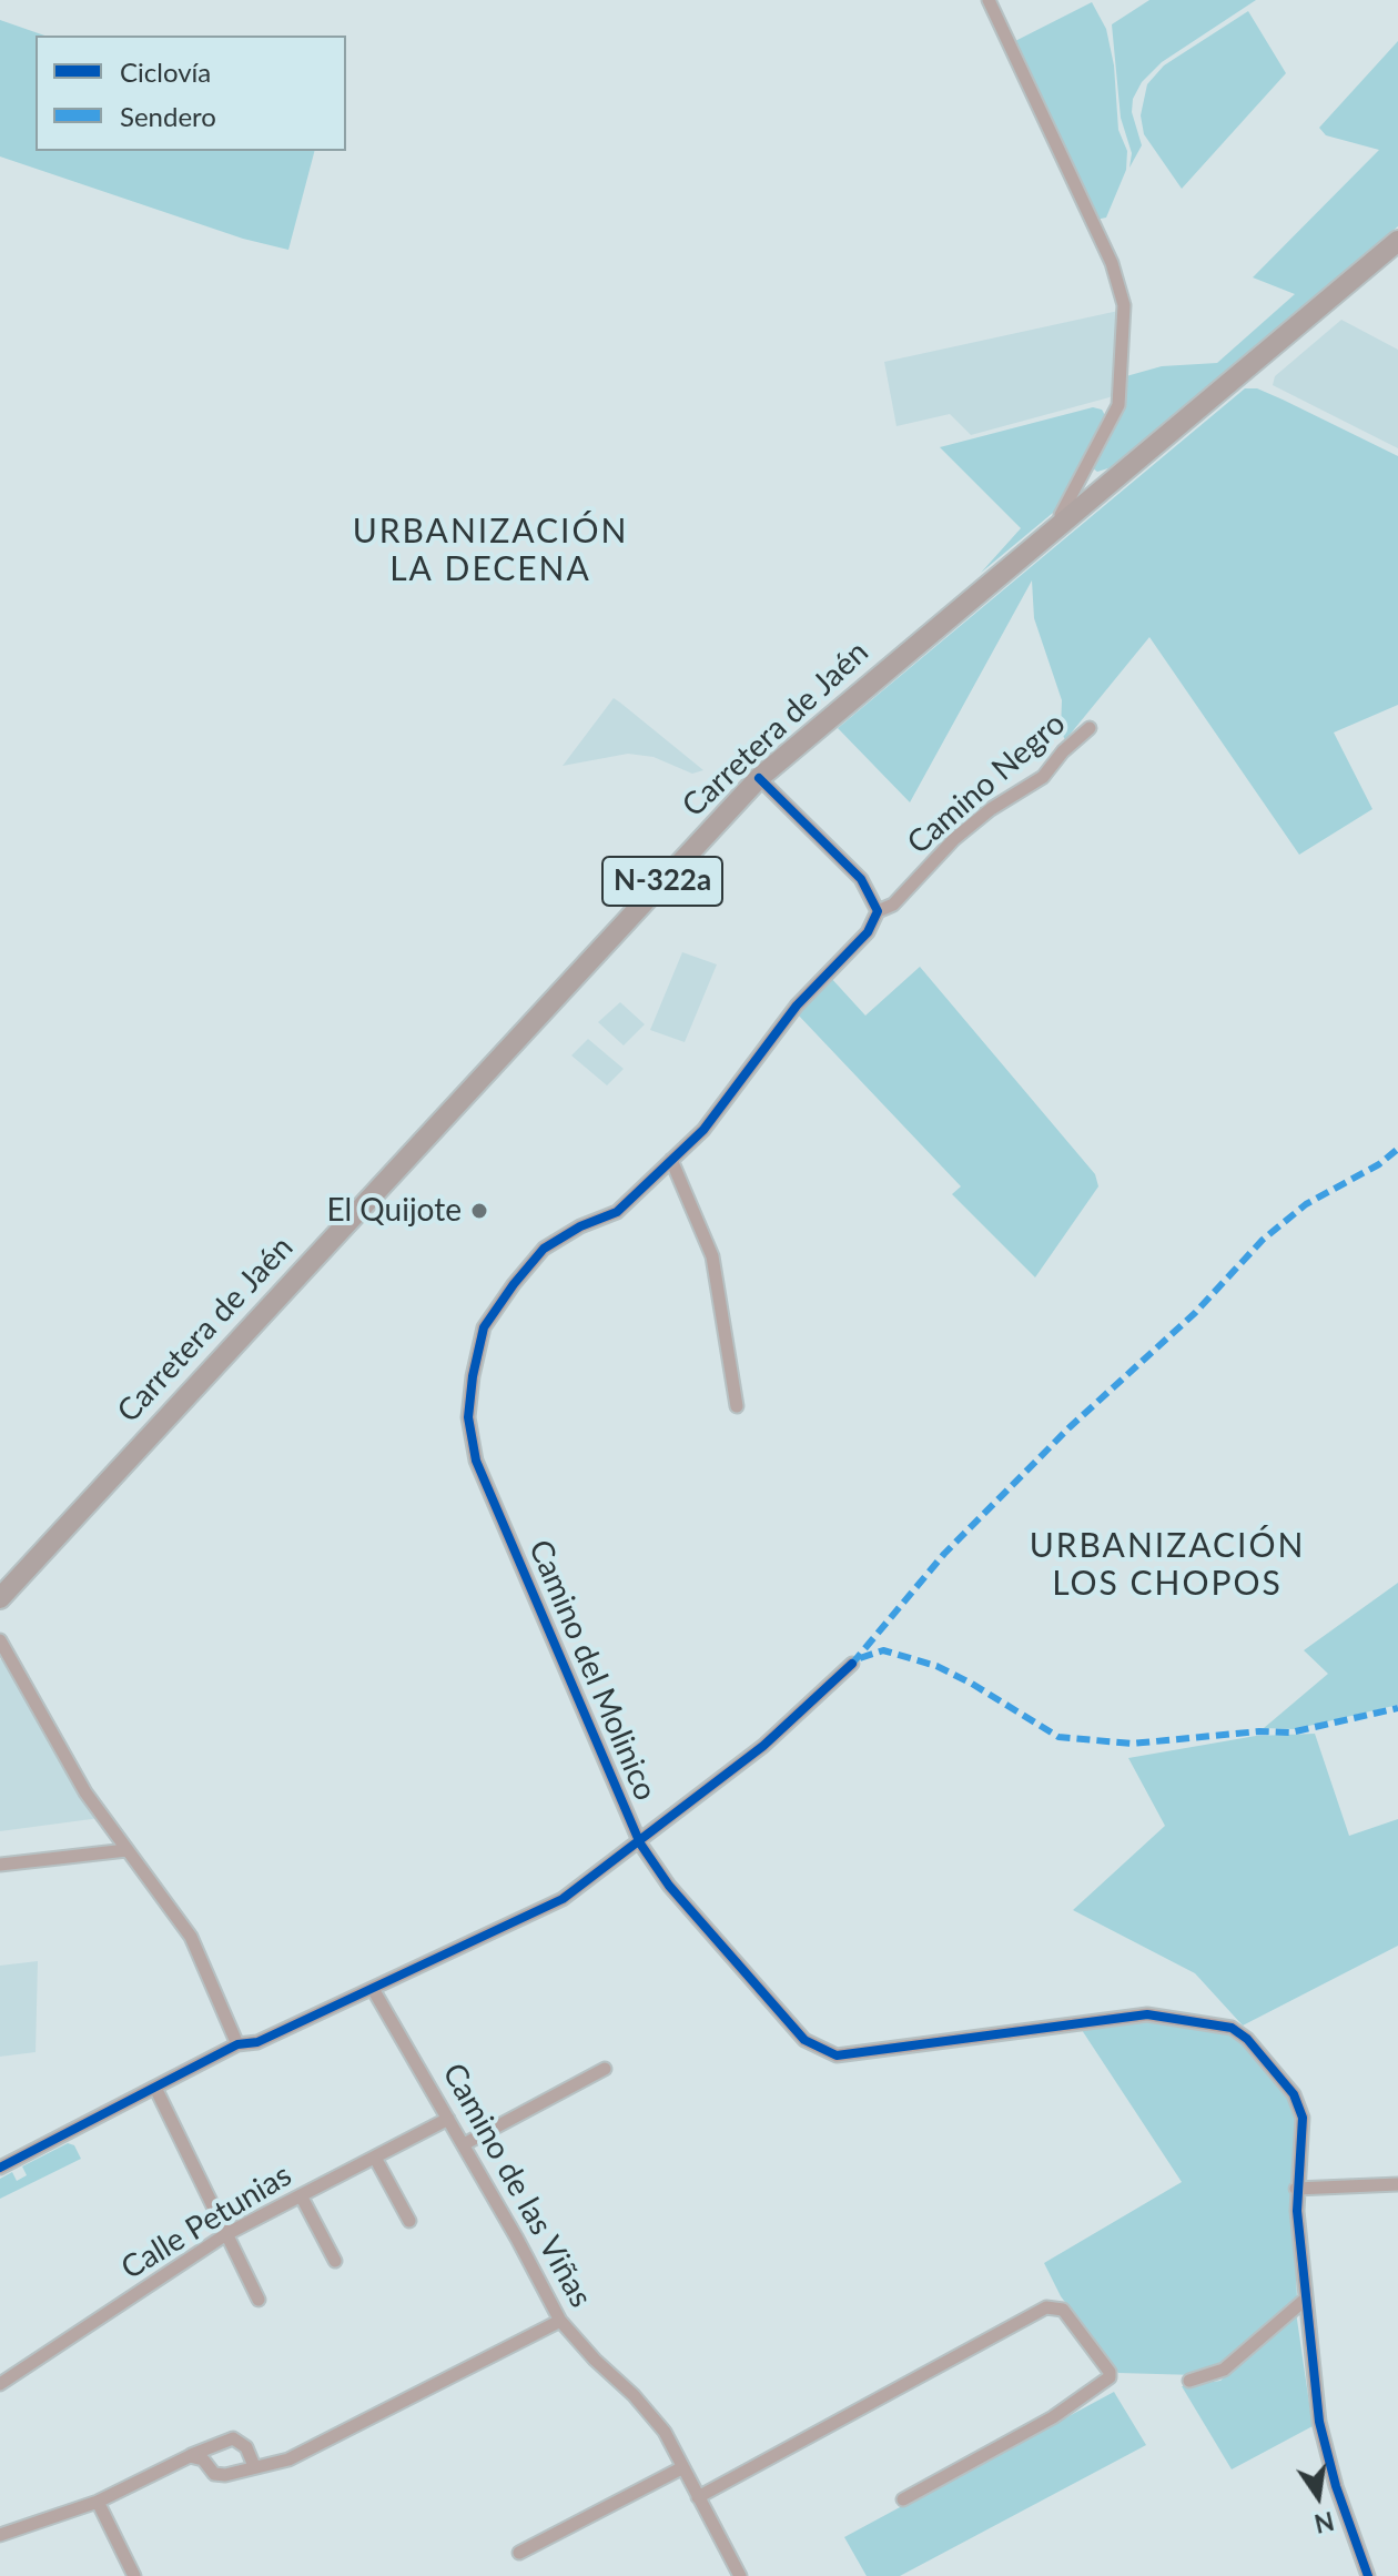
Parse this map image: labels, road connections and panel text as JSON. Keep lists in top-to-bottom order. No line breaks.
{"streets":{"highway":["Carretera de Jaén","N-322a"],"street":["Camino Negro","Camino del Molinico","Camino de las Viñas","Calle Petunias"]},"crossings":[["Camino Negro","Camino del Molinico"],["Camino de las Viñas","Calle Petunias"]],"districts":["URBANIZACIÓN LA DECENA","URBANIZACIÓN LOS CHOPOS"],"places":["El Quijote"],"legend":["Ciclovía","Sendero"],"north":"bottom"}
